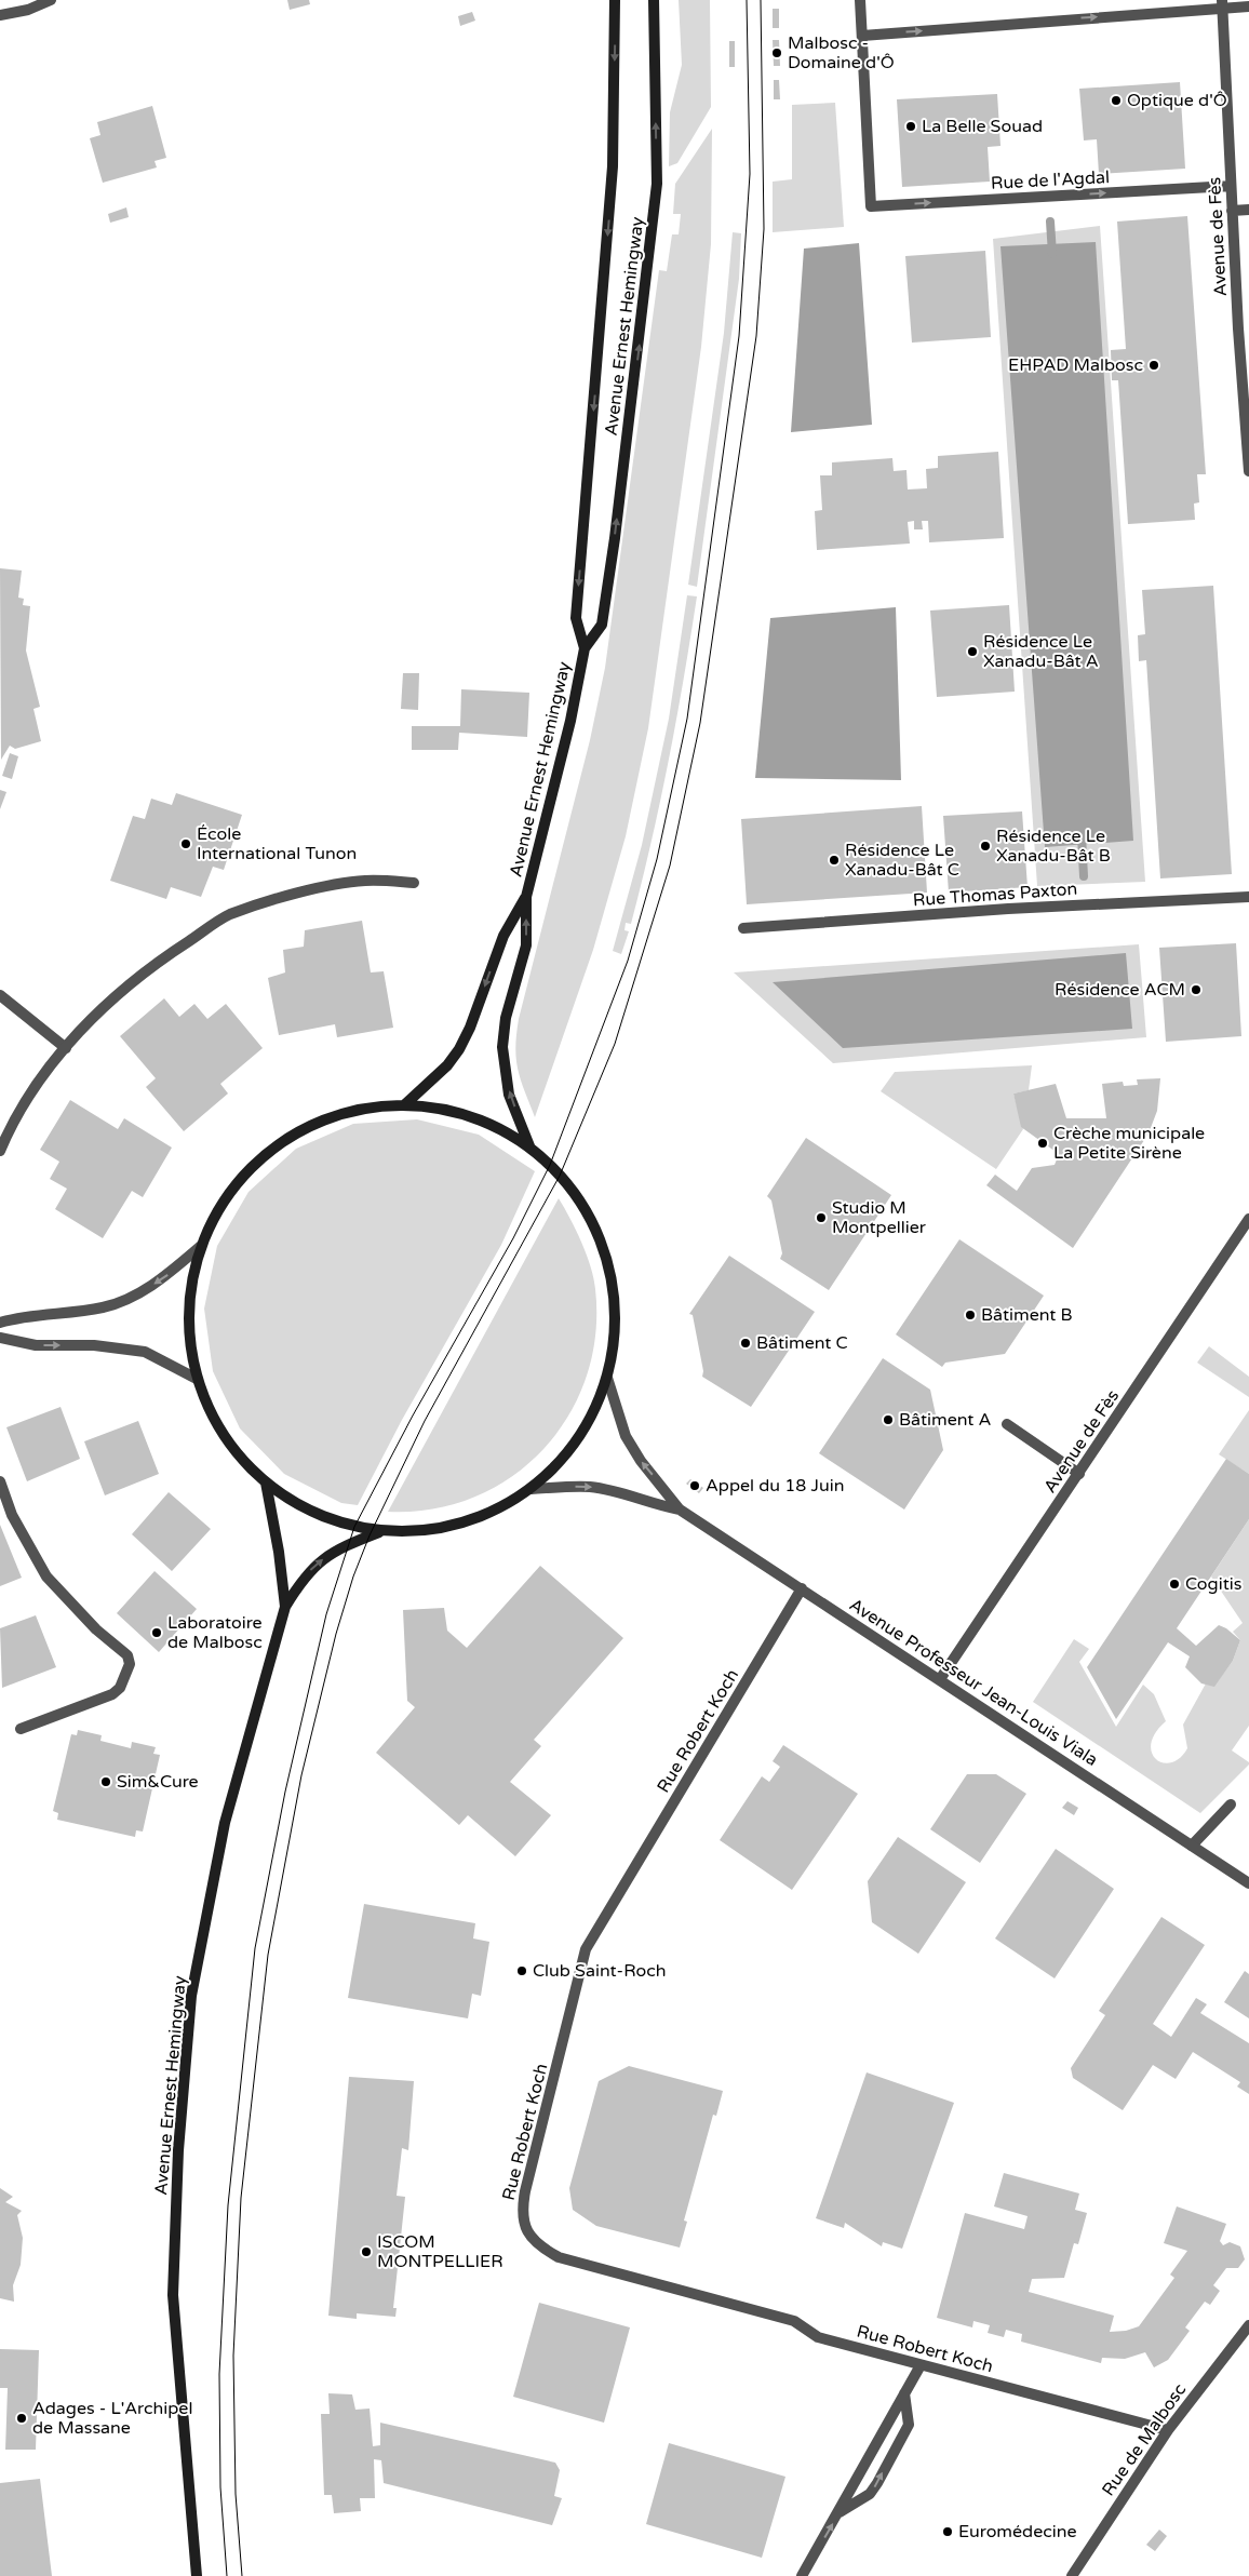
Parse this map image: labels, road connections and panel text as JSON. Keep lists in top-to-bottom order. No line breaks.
{"streets":{"main road":["Avenue Ernest Hemingway"],"street":["Rue de l'Agdal","Avenue de Fès","Rue Thomas Paxton","Avenue Professeur Jean-Louis Viala","Rue Robert Koch","Rue de Malbosc"]},"crossings":[["Rue de l'Agdal","Avenue de Fès"],["Avenue de Fès","Avenue Professeur Jean-Louis Viala"],["Avenue Professeur Jean-Louis Viala","Rue Robert Koch"],["Rue Robert Koch","Rue de Malbosc"]],"places":["Malbosc - Domaine d'Ô","Optique d'Ô","La Belle Souad","EHPAD Malbosc","Résidence Le Xanadu-Bât A","École International Tunon","Résidence Le Xanadu-Bât B","Résidence Le Xanadu-Bât C","Résidence ACM","Crèche municipale La Petite Sirène","Studio M Montpellier","Bâtiment B","Bâtiment C","Bâtiment A","Appel du 18 Juin","Cogitis","Laboratoire de Malbosc","Sim&Cure","Club Saint-Roch","ISCOM MONTPELLIER","Adages - L'Archipel de Massane","Euromédecine"]}
